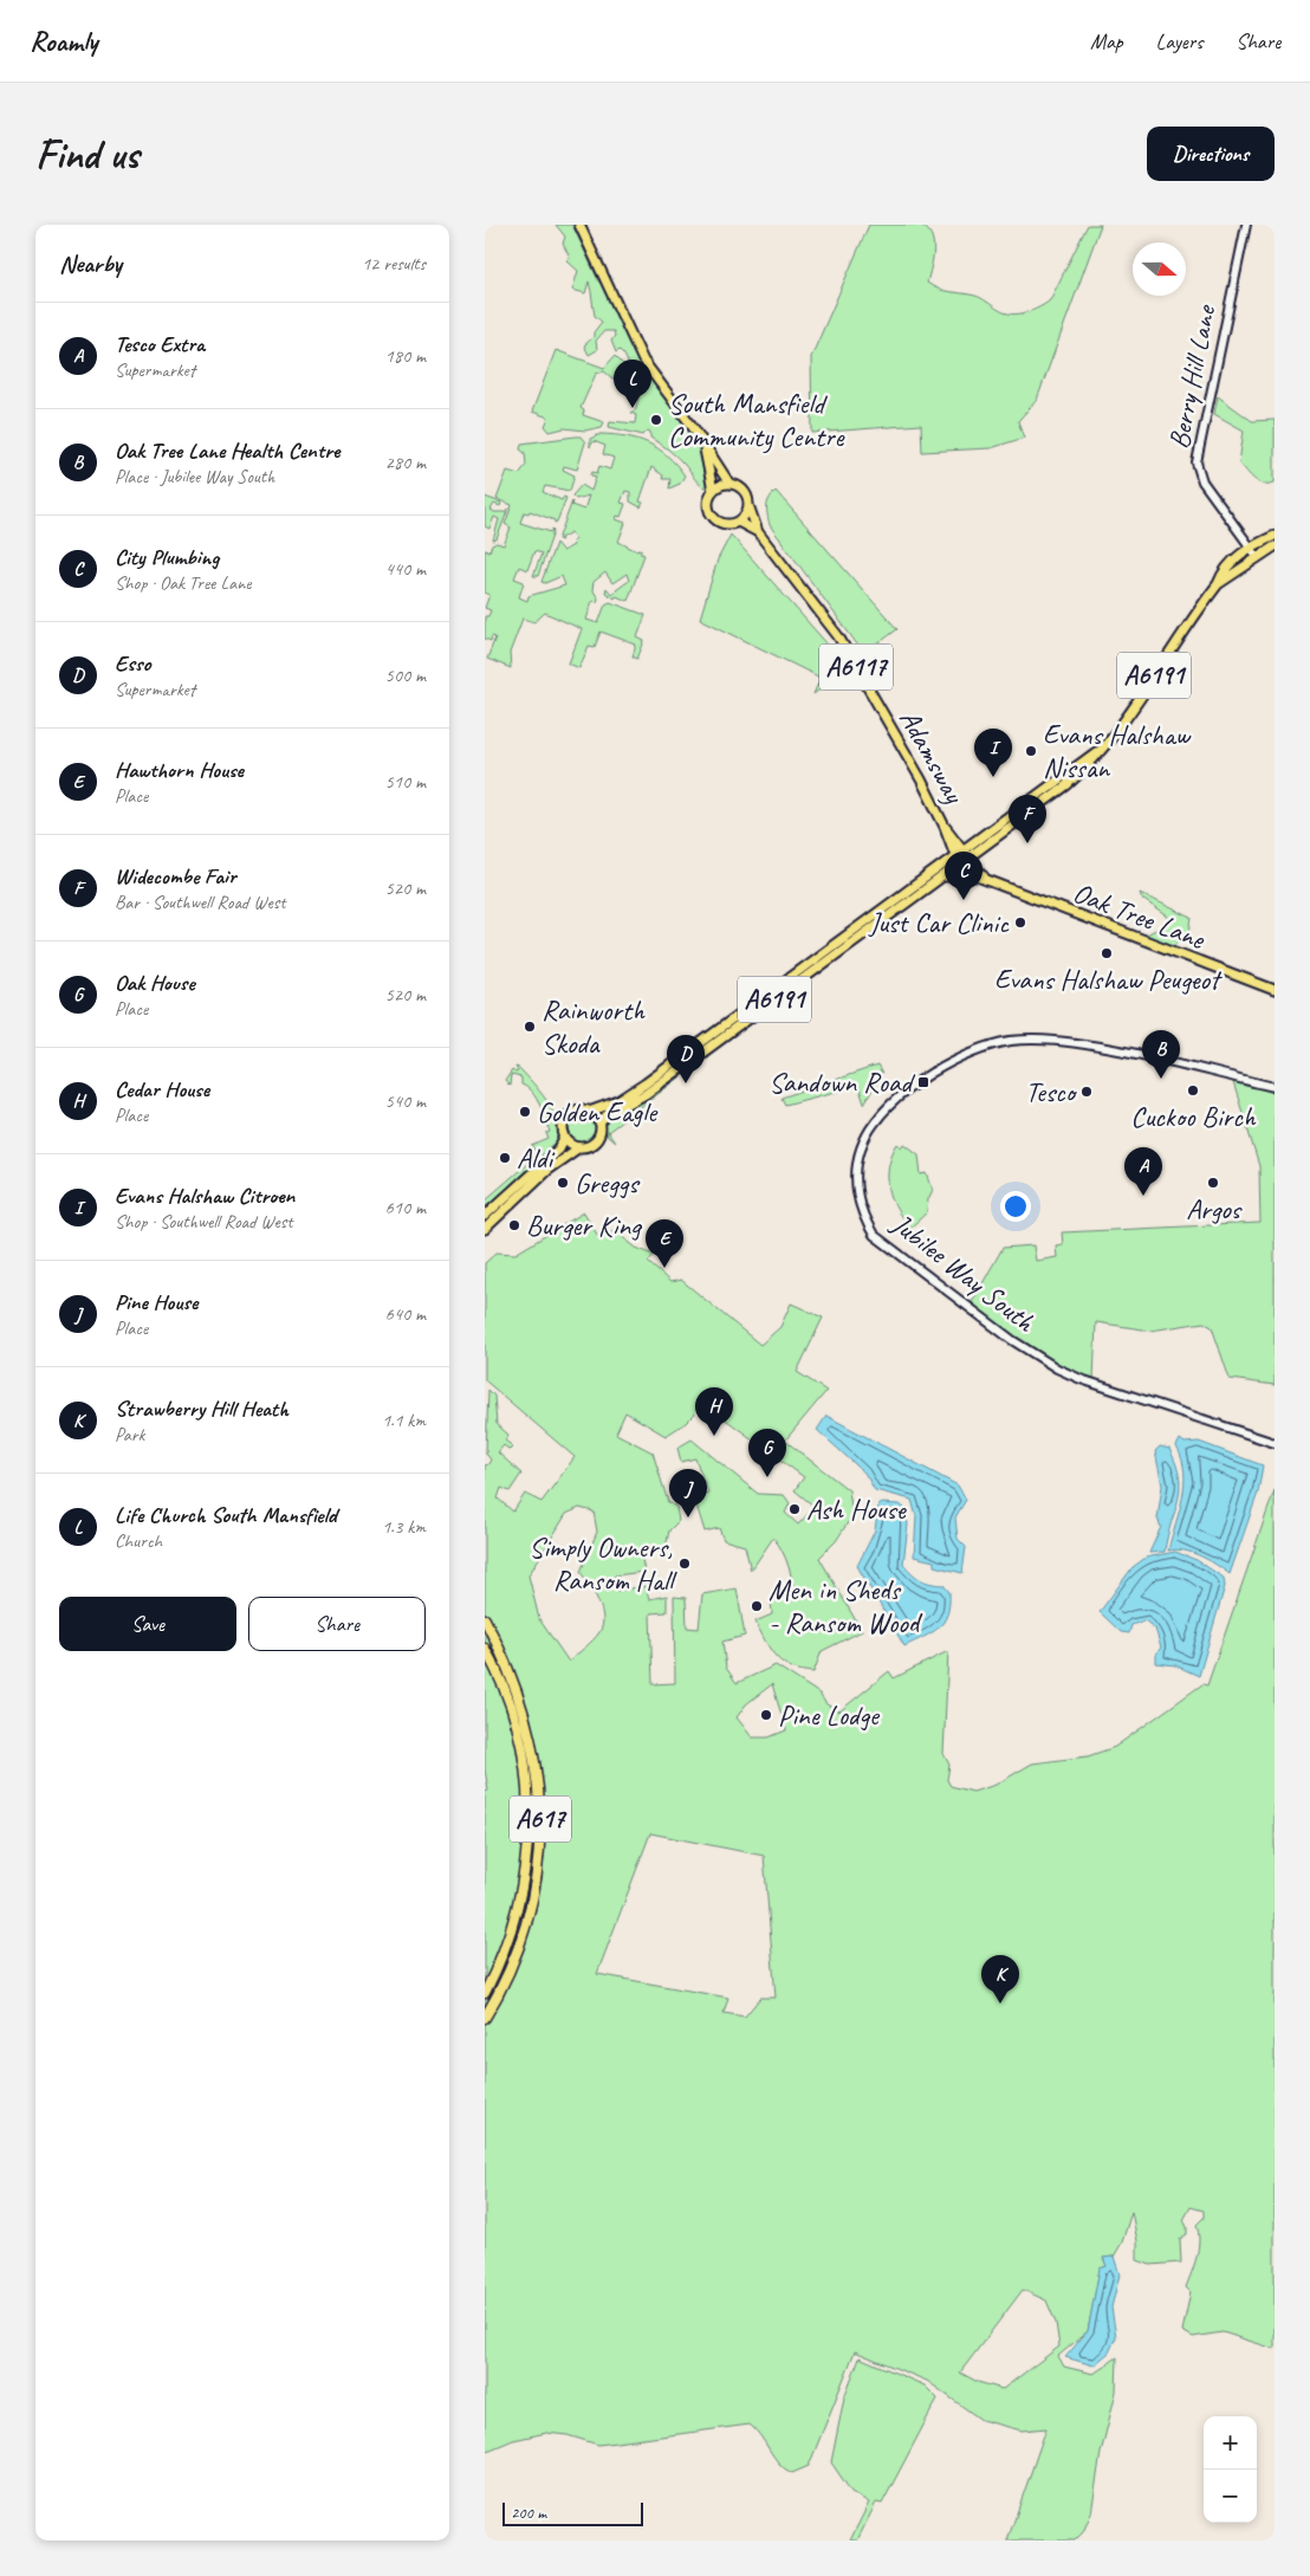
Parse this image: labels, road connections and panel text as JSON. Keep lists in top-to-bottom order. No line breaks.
{"streets":{"highway":["A617"],"main road":["A6117","A6191","Adamsway","Oak Tree Lane"],"street":["Berry Hill Lane","Jubilee Way South"]},"crossings":[["Berry Hill Lane","A6191"],["A6117","A6191"],["A6117","Adamsway"],["A6117","Oak Tree Lane"],["A6191","Adamsway"],["A6191","Oak Tree Lane"]],"places":{"other":["South Mansfield Community Centre","Evans Halshaw Nissan","Just Car Clinic","Evans Halshaw Peugeot","Rainworth Skoda","Cuckoo Birch","Tesco","Golden Eagle","Aldi","Greggs","Argos","Burger King","Ash House","Simply Owners, Ransom Hall","Men in Sheds - Ransom Wood","Pine Lodge"],"transit":["Sandown Road"]},"scale_bar":"200 m","north":"right","page":{"header":"Roamly","nav":["Map","Layers","Share"],"buttons":["Directions",["Save","Share"]],"title":"Find us","heading":["Nearby","12 results"],"list":[{"mark":"A","name":"Tesco Extra","note":"Supermarket","value":"180 m"},{"mark":"B","name":"Oak Tree Lane Health Centre","note":"Place · Jubilee Way South","value":"280 m"},{"mark":"C","name":"City Plumbing","note":"Shop · Oak Tree Lane","value":"440 m"},{"mark":"D","name":"Esso","note":"Supermarket","value":"500 m"},{"mark":"E","name":"Hawthorn House","note":"Place","value":"510 m"},{"mark":"F","name":"Widecombe Fair","note":"Bar · Southwell Road West","value":"520 m"},{"mark":"G","name":"Oak House","note":"Place","value":"520 m"},{"mark":"H","name":"Cedar House","note":"Place","value":"540 m"},{"mark":"I","name":"Evans Halshaw Citroen","note":"Shop · Southwell Road West","value":"610 m"},{"mark":"J","name":"Pine House","note":"Place","value":"640 m"},{"mark":"K","name":"Strawberry Hill Heath","note":"Park","value":"1.1 km"},{"mark":"L","name":"Life Church South Mansfield","note":"Church","value":"1.3 km"}],"pins":["L","I","F","C","B","D","A","E","H","G","J","K"],"map_buttons":["+","−"],"scale":"200 m"}}
